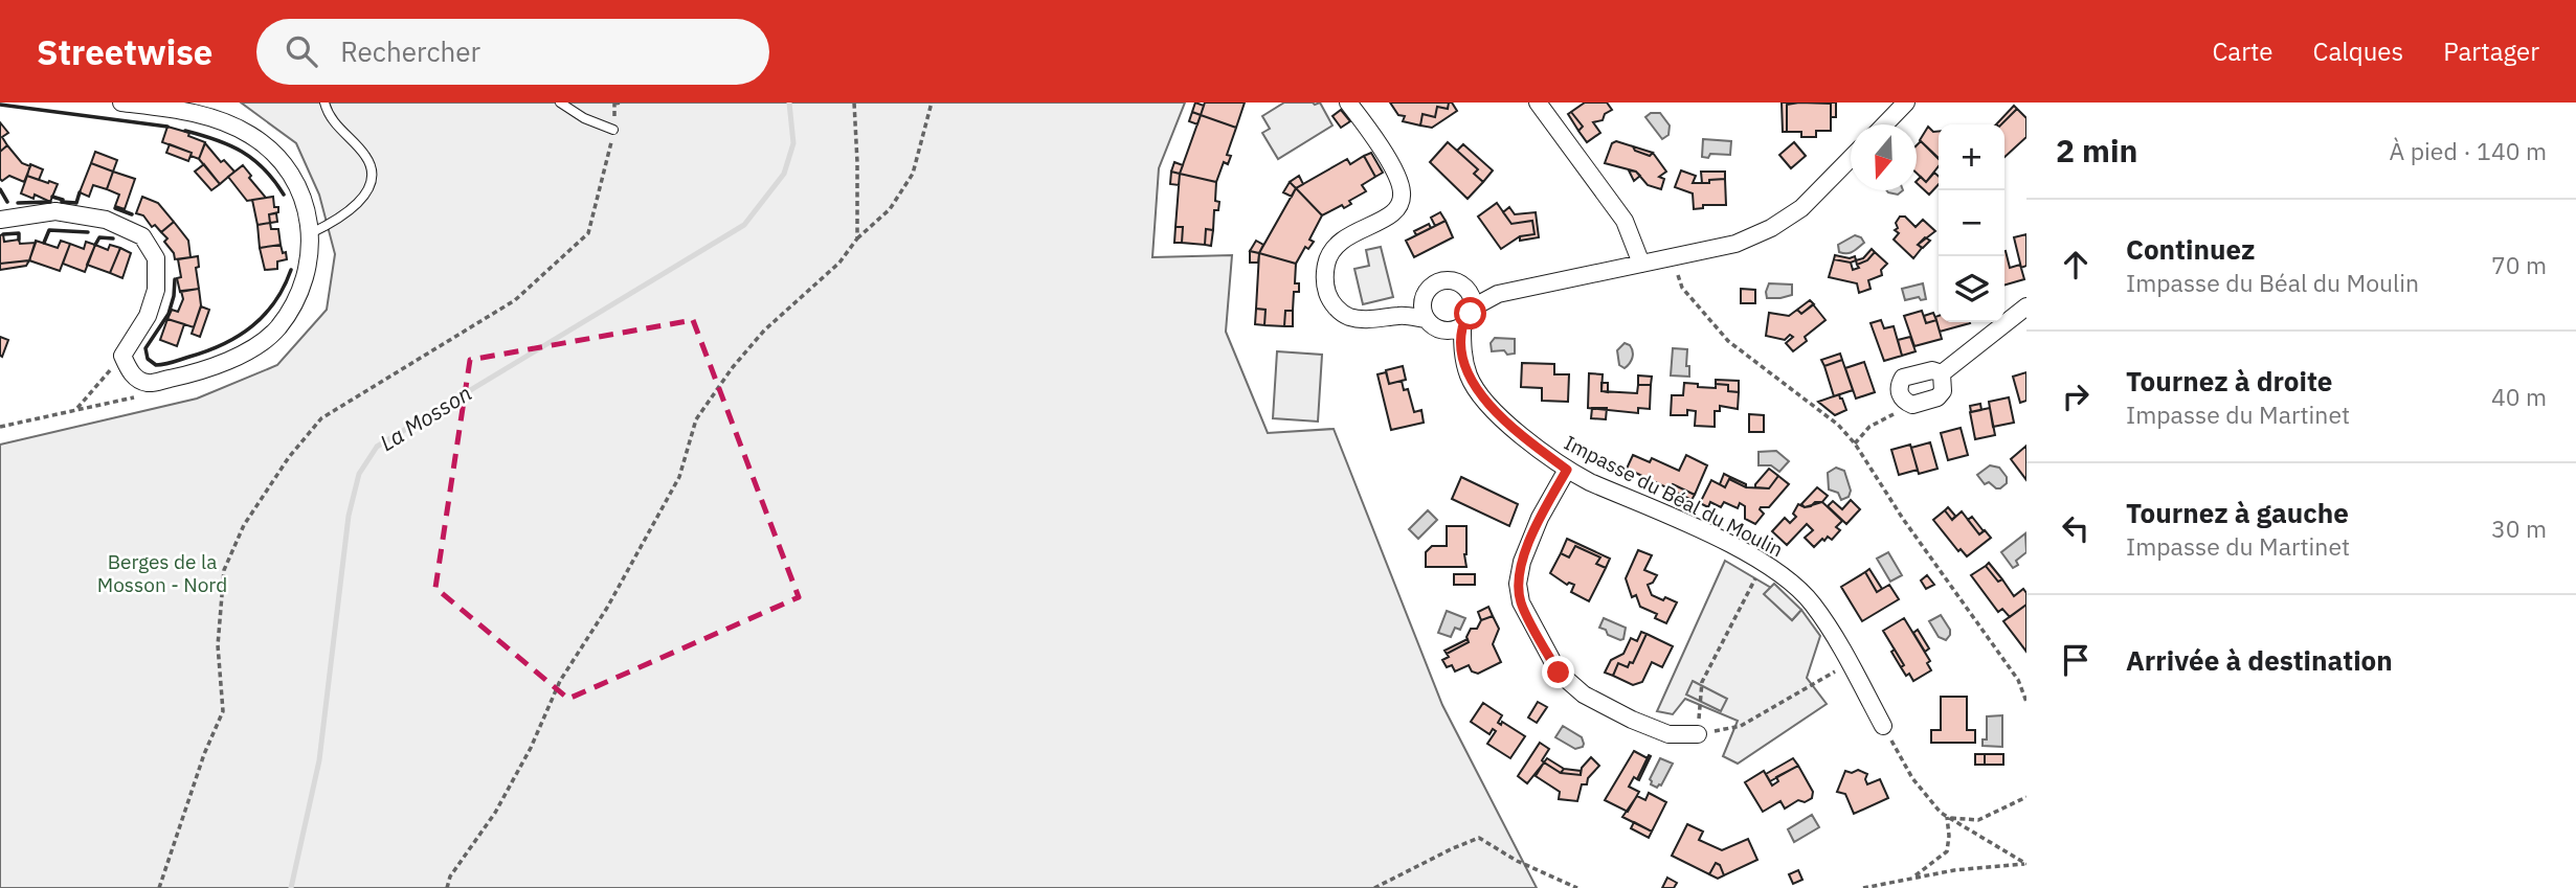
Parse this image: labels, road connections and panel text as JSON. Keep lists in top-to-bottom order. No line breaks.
{"streets":{"street":["Impasse du Béal du Moulin"]},"water":["La Mosson"],"parks":["Berges de la Mosson - Nord"],"north":"bottom","page":{"header":"Streetwise","search":"Rechercher","nav":["Carte","Calques","Partager"],"heading":["2 min","À pied · 140 m"],"map_buttons":["+","−"],"list":[["Continuez","Impasse du Béal du Moulin","70 m"],["Tournez à droite","Impasse du Martinet","40 m"],["Tournez à gauche","Impasse du Martinet","30 m"],"Arrivée à destination"]}}
